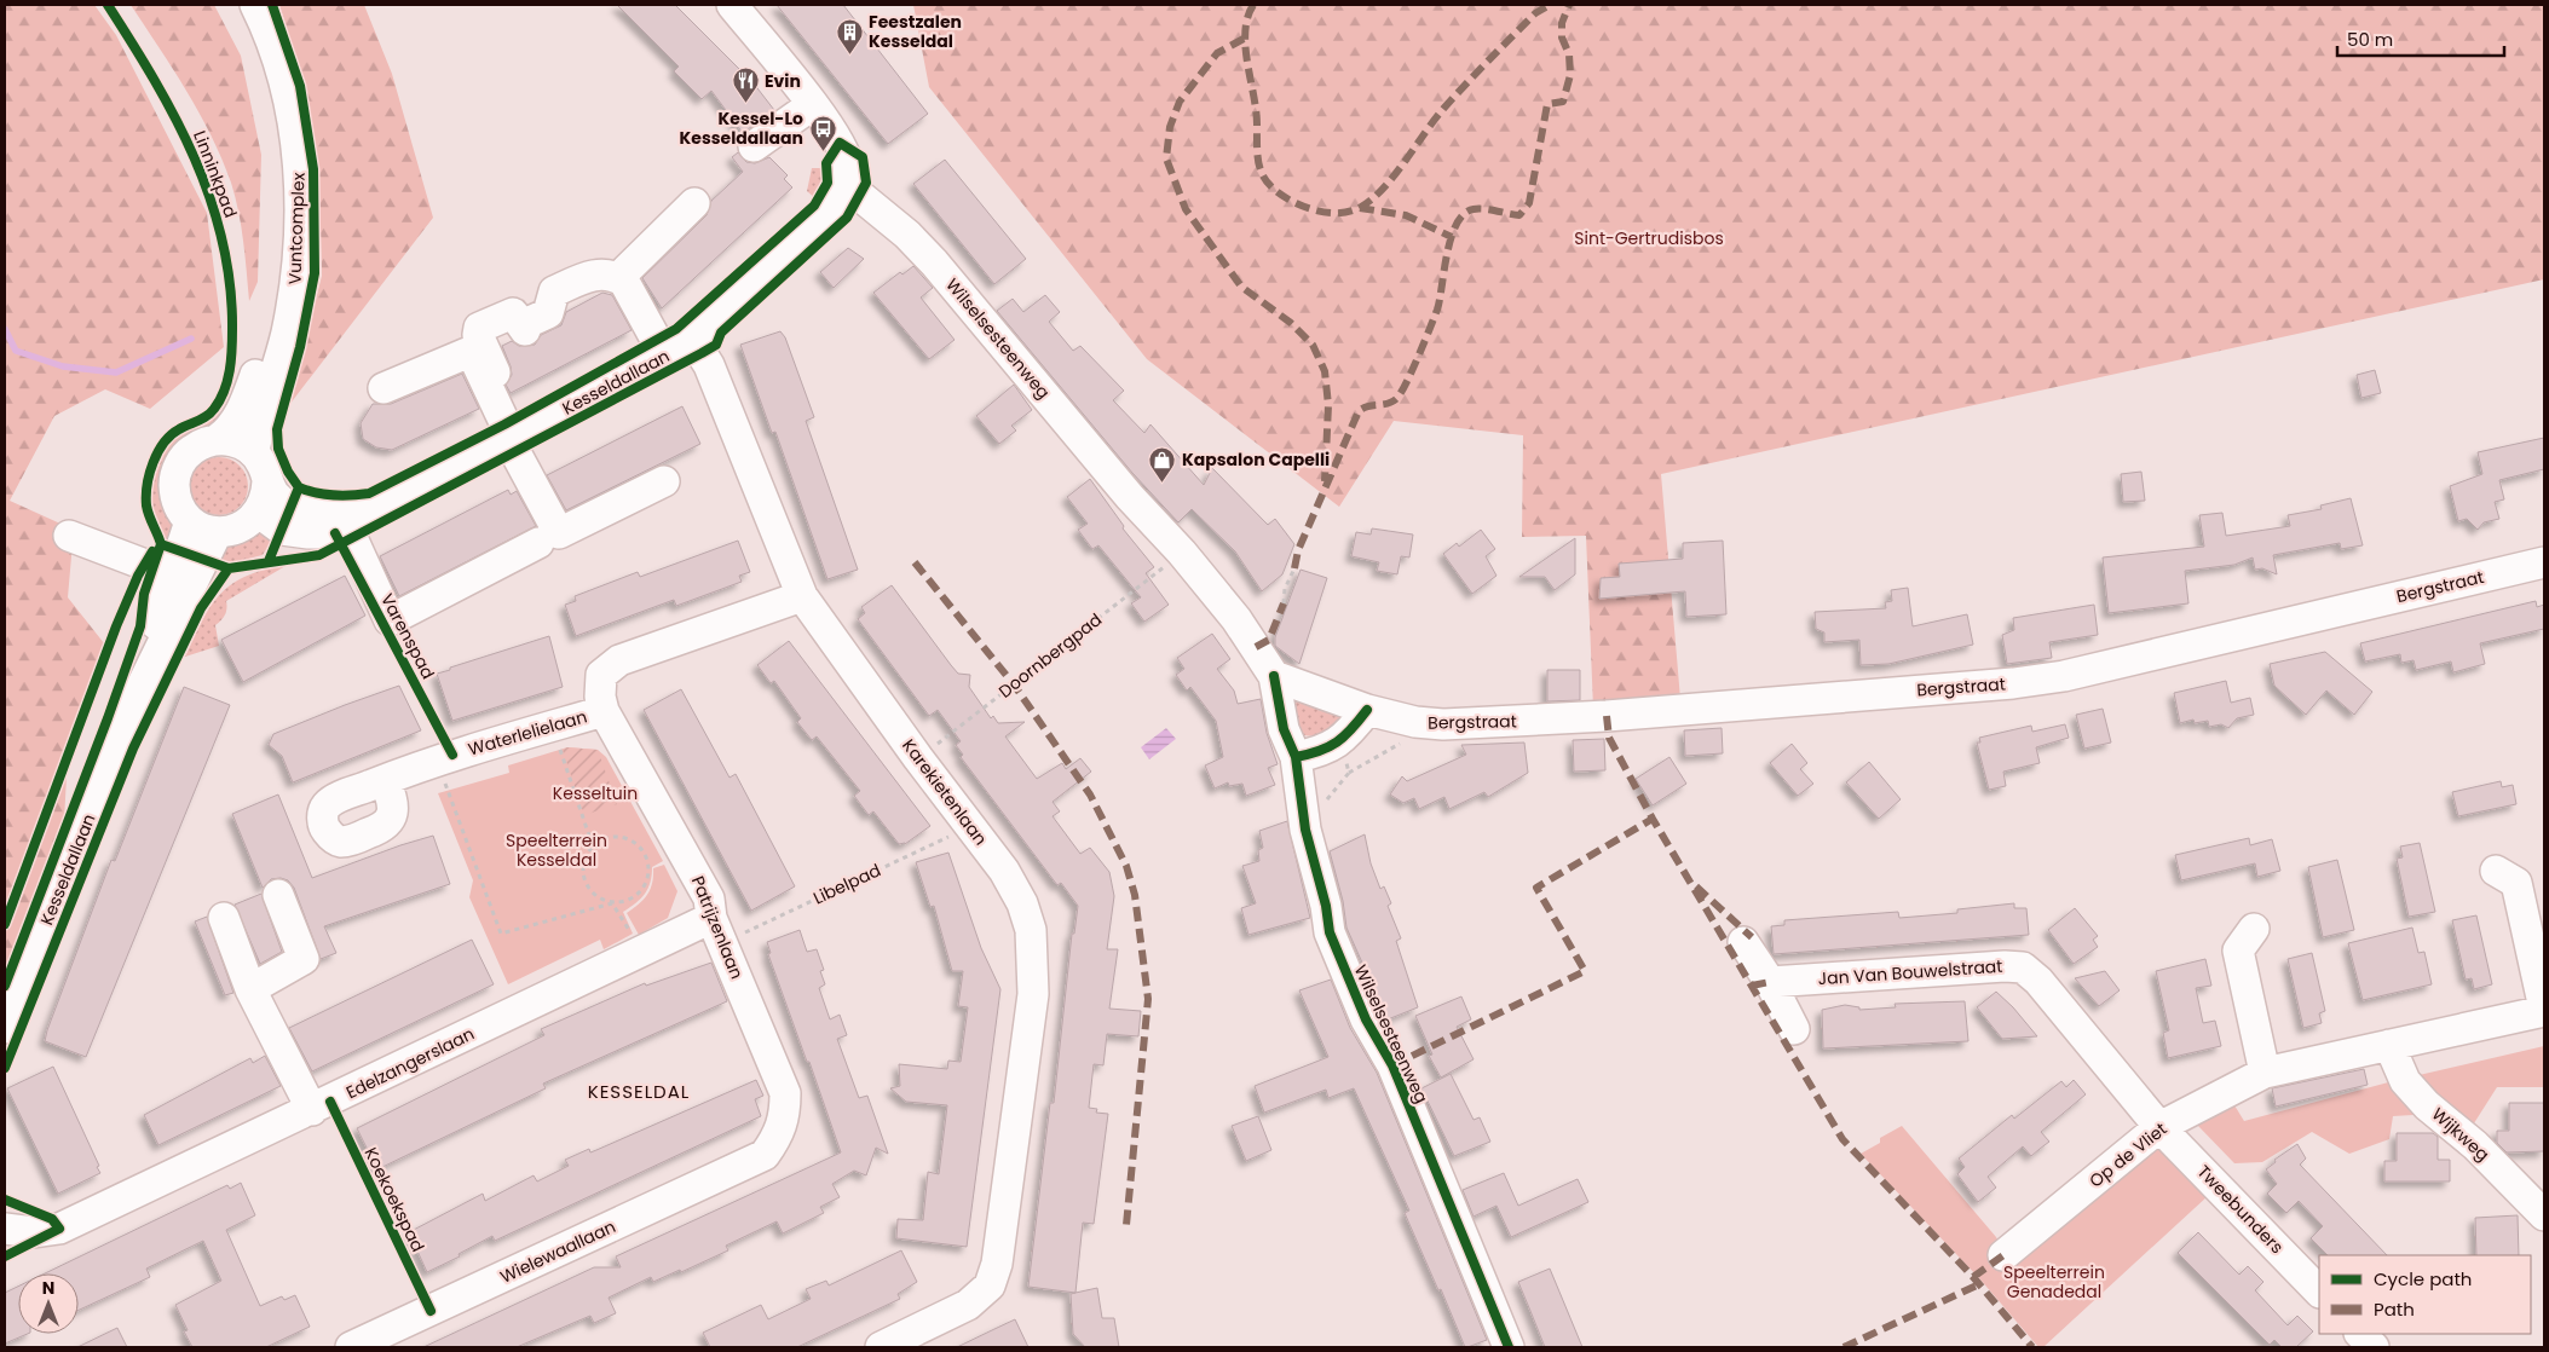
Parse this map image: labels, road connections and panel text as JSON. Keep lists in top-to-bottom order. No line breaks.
{"streets":{"street":["Vuntcomplex","Wilselsesteenweg","Kesseldallaan","Bergstraat","Waterlelielaan","Karekietenlaan","Patrijzenlaan","Jan Van Bouwelstraat","Edelzangerslaan","Wijkweg","Op de Vliet","Tweebunders","Wielewaallaan"],"path":["Doornbergpad","Libelpad"],"cycle path":["Linninkpad","Varenspad","Koekoekspad"]},"crossings":[["Vuntcomplex","Kesseldallaan"],["Wilselsesteenweg","Kesseldallaan"],["Wilselsesteenweg","Doornbergpad"],["Kesseldallaan","Karekietenlaan"],["Doornbergpad","Karekietenlaan"],["Waterlelielaan","Karekietenlaan"],["Waterlelielaan","Patrijzenlaan"],["Karekietenlaan","Libelpad"],["Libelpad","Patrijzenlaan"],["Libelpad","Edelzangerslaan"],["Patrijzenlaan","Edelzangerslaan"],["Patrijzenlaan","Wielewaallaan"],["Jan Van Bouwelstraat","Op de Vliet"],["Jan Van Bouwelstraat","Tweebunders"],["Wijkweg","Op de Vliet"],["Op de Vliet","Tweebunders"]],"districts":["KESSELDAL"],"parks":["Sint-Gertrudisbos","Kesseltuin","Speelterrein Kesseldal","Speelterrein Genadedal"],"places":{"building":["Feestzalen Kesseldal"],"restaurant":["Evin"],"bus stop":["Kessel-Lo Kesseldallaan"],"shop":["Kapsalon Capelli"]},"legend":["Cycle path","Path"],"scale_bar":"50 m","north":"top"}
